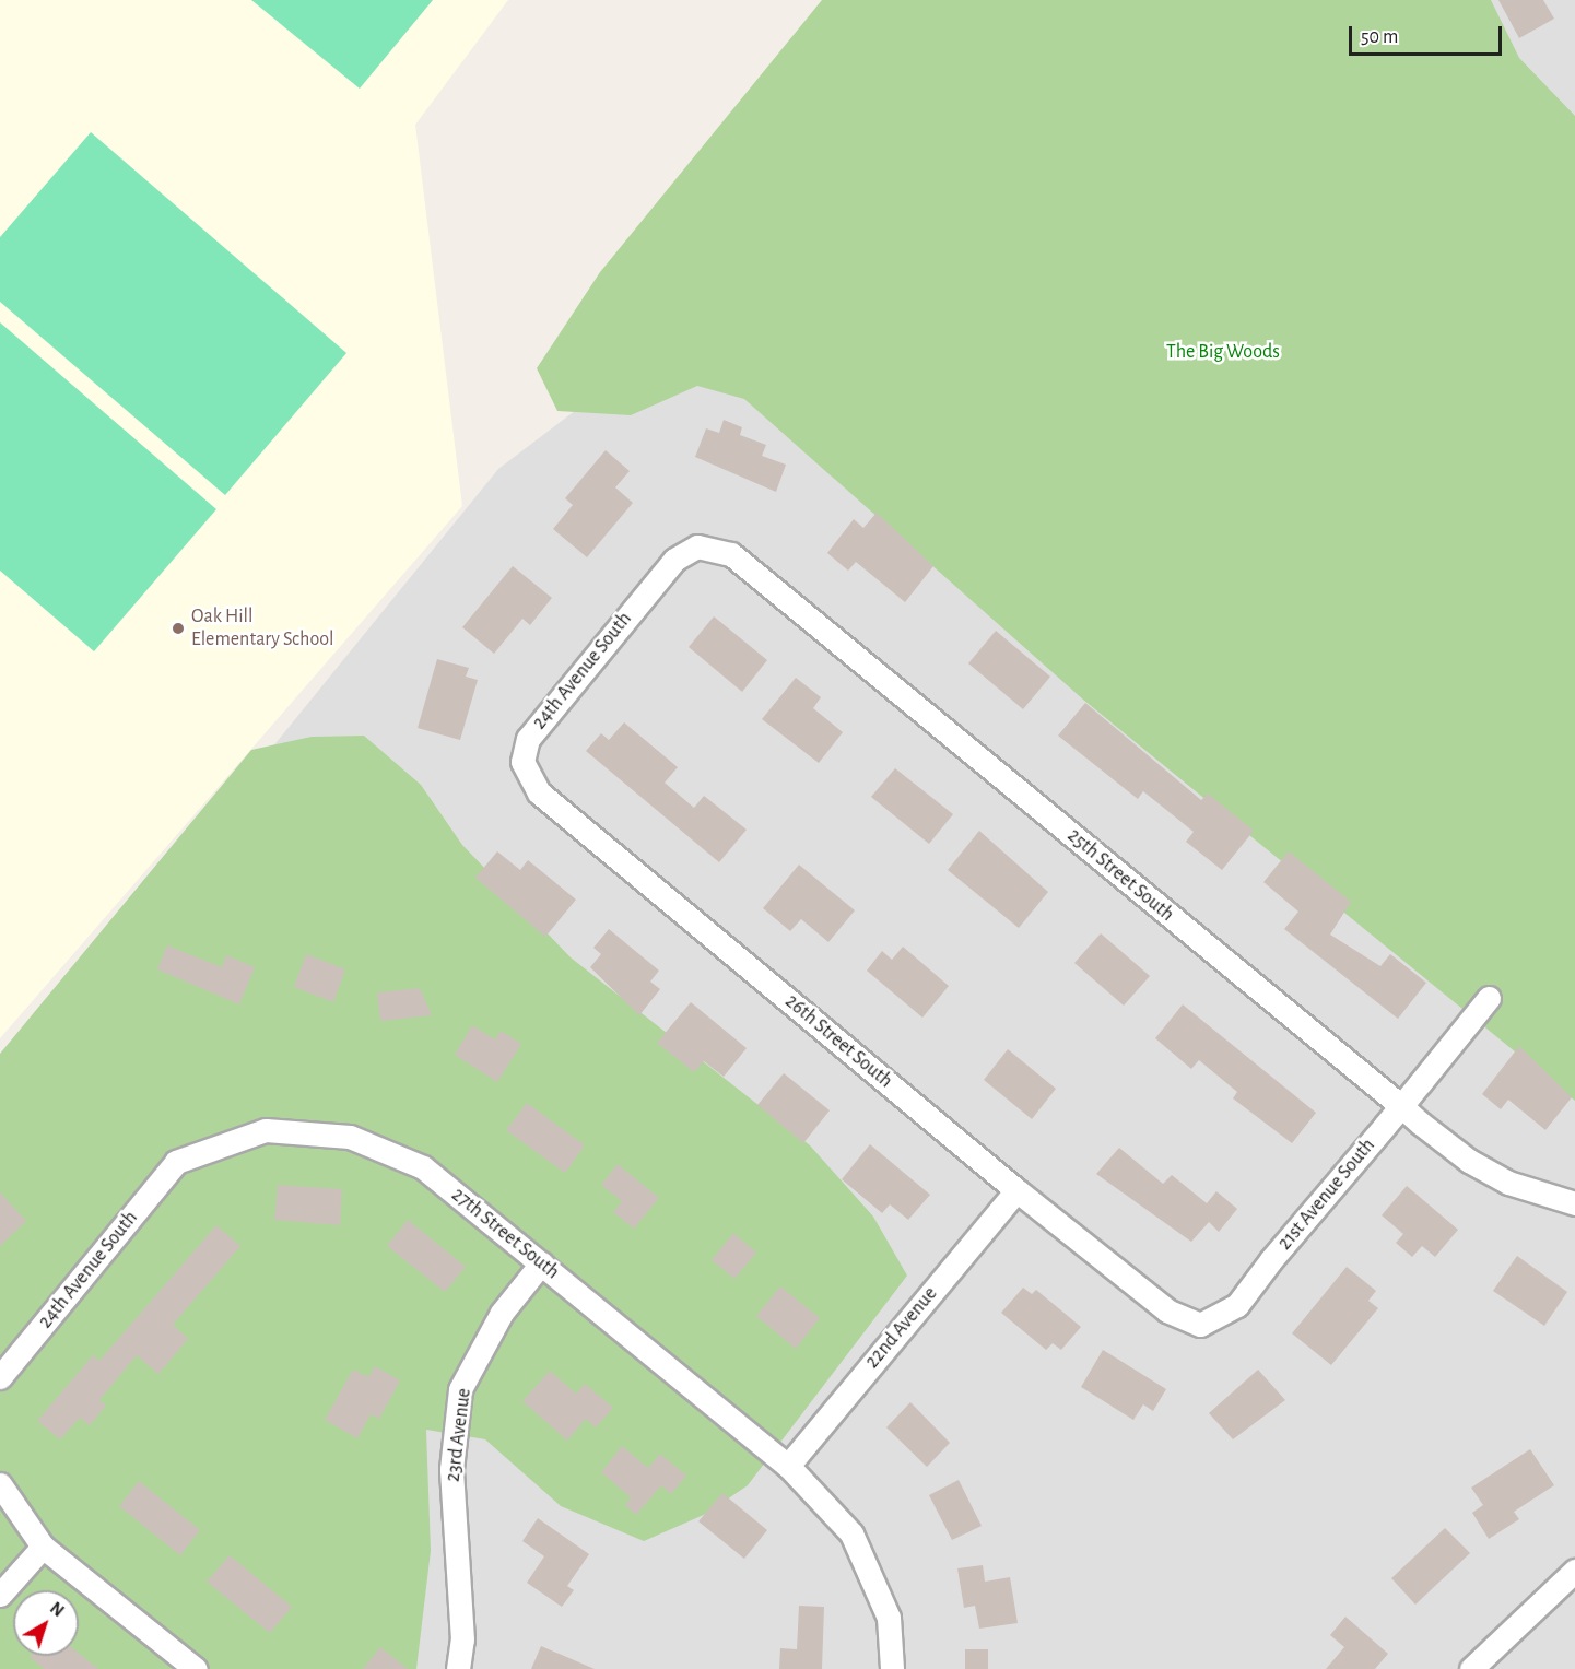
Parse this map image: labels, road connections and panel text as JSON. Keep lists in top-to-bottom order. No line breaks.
{"streets":{"street":["24th Avenue South","25th Street South","26th Street South","21st Avenue South","27th Street South","22nd Avenue","23rd Avenue"]},"crossings":[["24th Avenue South","25th Street South"],["24th Avenue South","26th Street South"],["24th Avenue South","27th Street South"],["25th Street South","21st Avenue South"],["26th Street South","21st Avenue South"],["26th Street South","22nd Avenue"],["27th Street South","22nd Avenue"],["27th Street South","23rd Avenue"]],"parks":["The Big Woods"],"places":["Oak Hill Elementary School"],"scale_bar":"50 m","north":"top right"}
